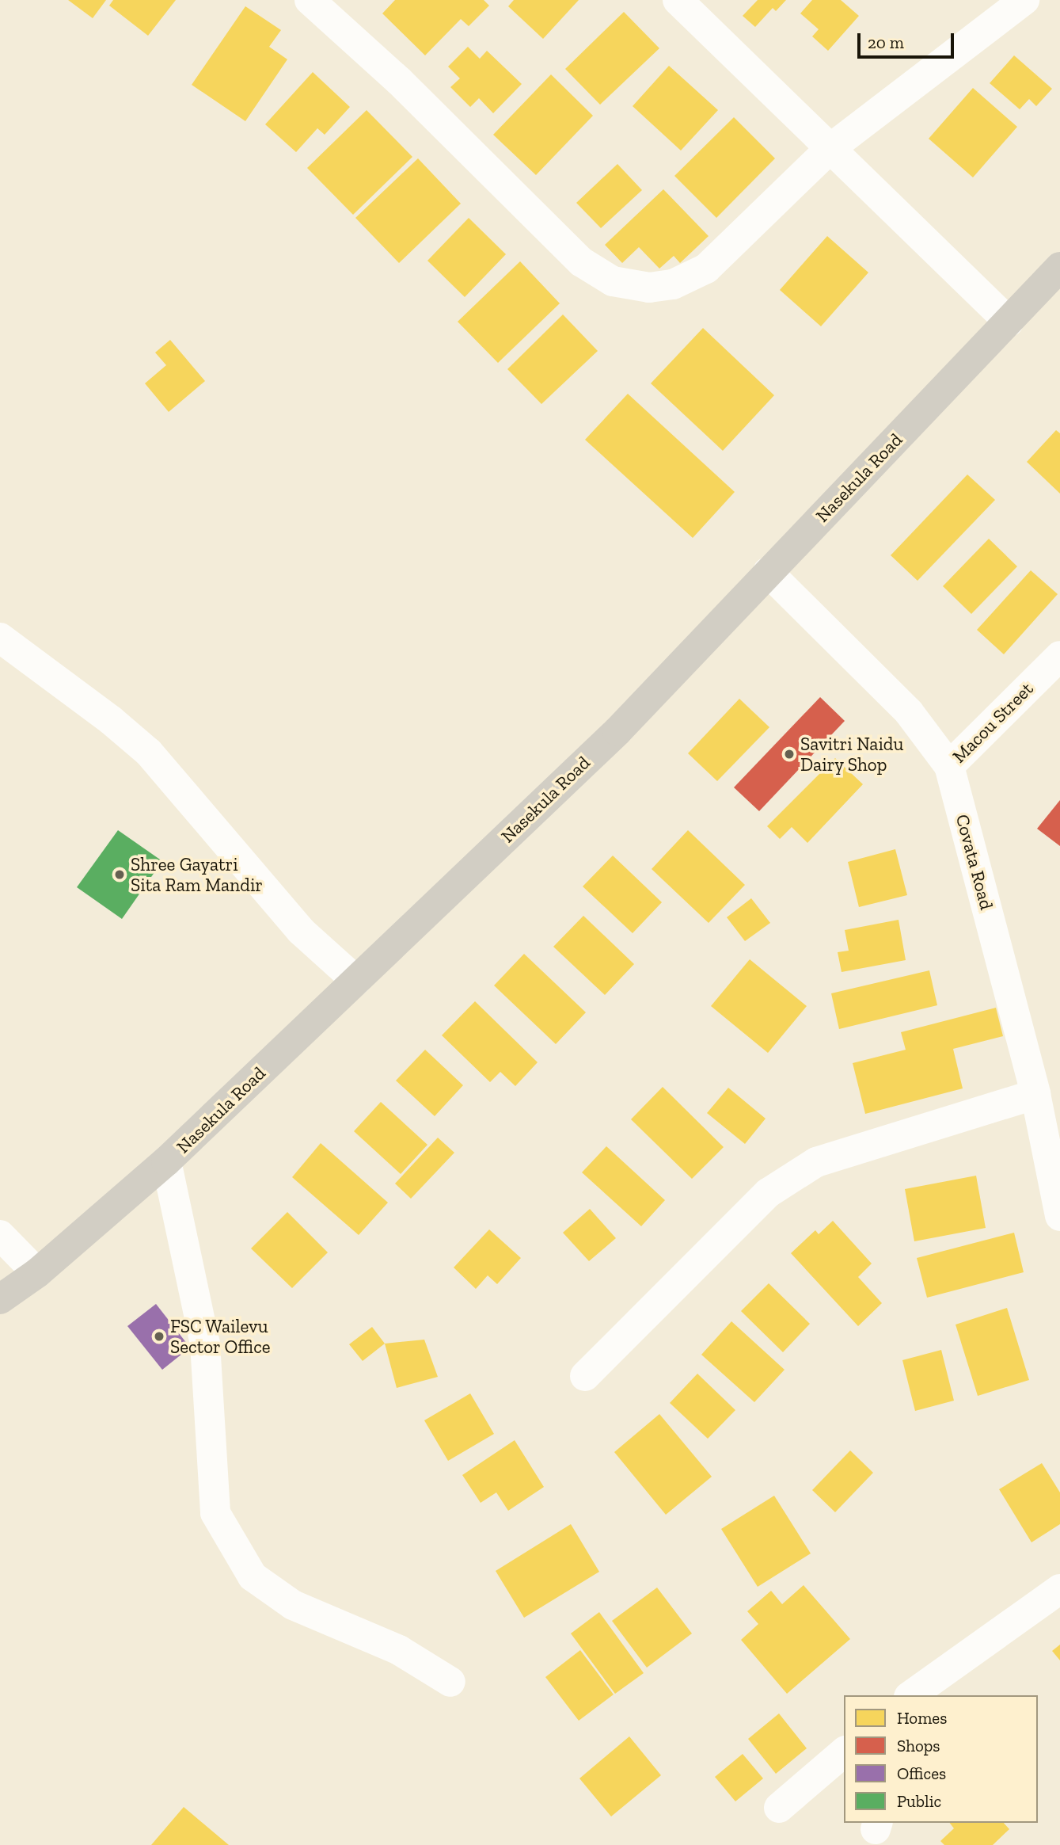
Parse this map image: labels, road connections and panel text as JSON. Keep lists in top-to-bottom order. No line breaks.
{"streets":{"main road":["Nasekula Road"],"street":["Macou Street","Covata Road"]},"crossings":[["Nasekula Road","Covata Road"],["Macou Street","Covata Road"]],"places":["Savitri Naidu Dairy Shop","Shree Gayatri Sita Ram Mandir","FSC Wailevu Sector Office"],"legend":["Homes","Shops","Offices","Public"],"scale_bar":"20 m"}
